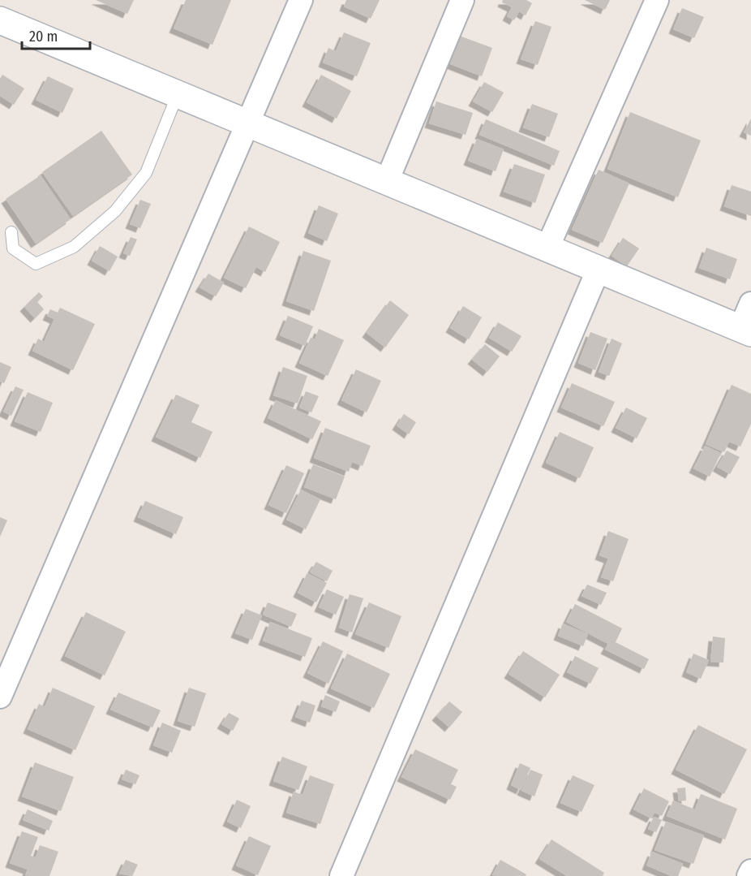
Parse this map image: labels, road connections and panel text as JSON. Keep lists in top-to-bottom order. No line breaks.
{"scale_bar":"20 m"}
